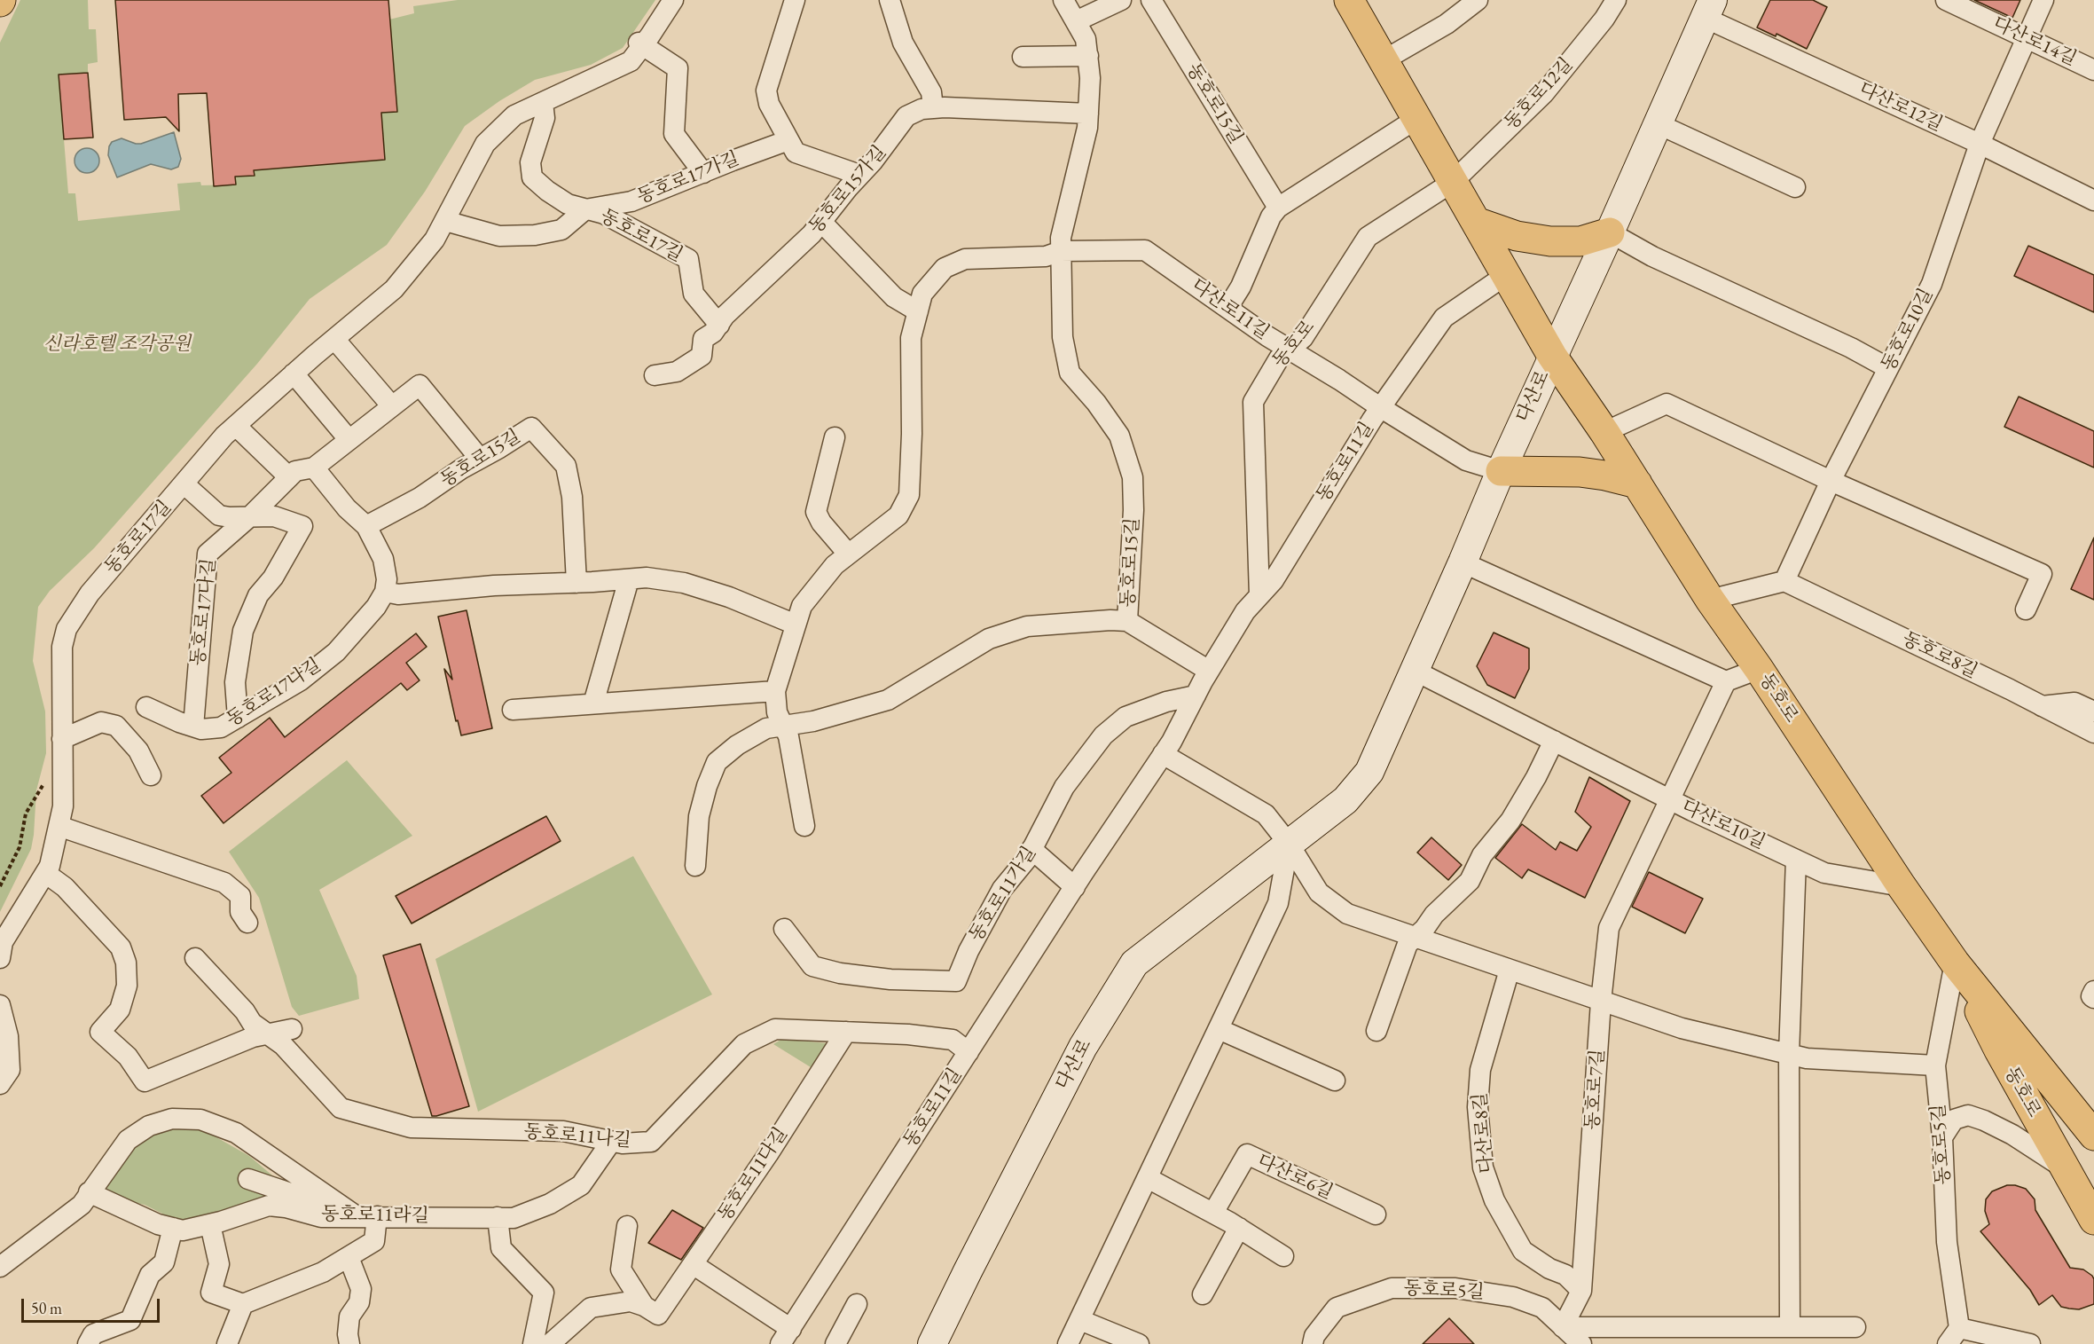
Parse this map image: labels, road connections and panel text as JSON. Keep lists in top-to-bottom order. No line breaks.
{"streets":{"main road":["동호로","다산로"],"street":["다산로14길","동호로12길","동호로15길","다산로12길","동호로17가길","동호로15가길","동호로17길","다산로11길","동호로10길","동호로11길","동호로17다길","동호로8길","동호로17나길","다산로10길","동호로11가길","동호로7길","다산로8길","동호로11나길","동호로5길","동호로11다길","다산로6길","동호로11라길"]},"crossings":[["다산로14길","동호로10길"],["동호로12길","동호로"],["동호로15길","동호로15가길"],["동호로15길","다산로11길"],["다산로12길","동호로10길"],["다산로12길","다산로"],["동호로17가길","동호로17길"],["동호로15가길","동호로17길"],["다산로11길","동호로"],["다산로11길","다산로"],["다산로11길","동호로11길"],["동호로10길","동호로8길"],["동호로","다산로"],["동호로","동호로11길"],["동호로","다산로10길"],["동호로","동호로5길"],["다산로","다산로10길"],["동호로11길","동호로11가길"],["동호로11길","동호로11나길"],["동호로11길","동호로11다길"],["동호로17다길","동호로17나길"],["다산로10길","동호로7길"],["동호로7길","다산로8길"],["동호로7길","동호로5길"],["동호로11나길","동호로11다길"],["동호로11나길","동호로11라길"]],"parks":["신라호텔 조각공원"],"scale_bar":"50 m"}
